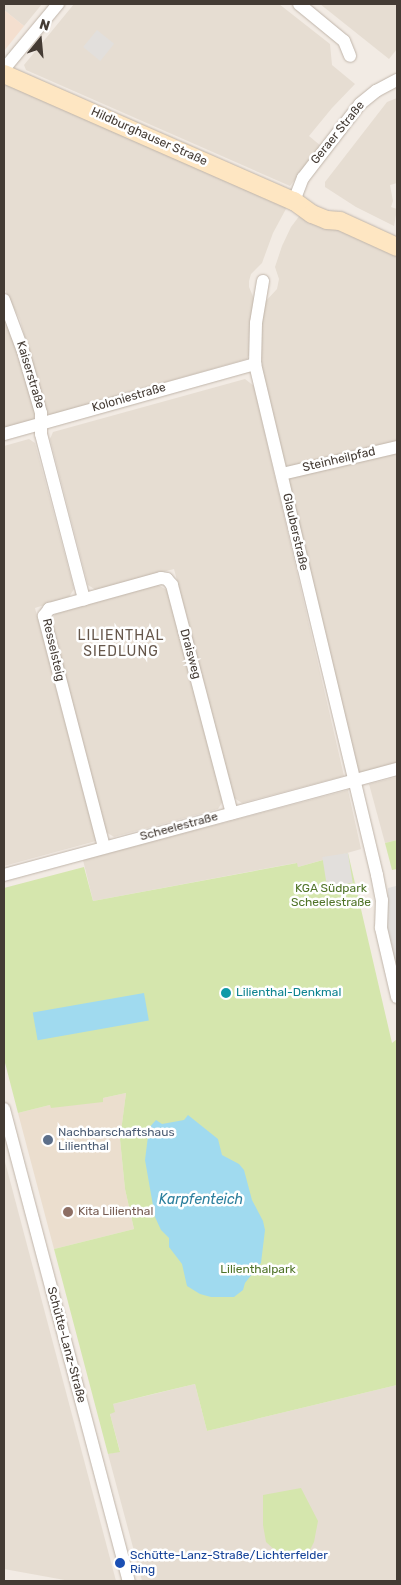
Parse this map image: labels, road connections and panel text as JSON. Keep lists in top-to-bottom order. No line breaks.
{"streets":{"main road":["Hildburghauser Straße"],"street":["Geraer Straße","Kaiserstraße","Koloniestraße","Steinheilpfad","Glauberstraße","Resselsteig","Draisweg","Scheelestraße","Schütte-Lanz-Straße"]},"crossings":[["Geraer Straße","Hildburghauser Straße"],["Kaiserstraße","Koloniestraße"],["Koloniestraße","Glauberstraße"],["Steinheilpfad","Glauberstraße"],["Glauberstraße","Scheelestraße"],["Resselsteig","Draisweg"],["Resselsteig","Scheelestraße"],["Draisweg","Scheelestraße"]],"districts":["LILIENTHAL SIEDLUNG"],"water":["Karpfenteich"],"parks":["KGA Südpark Scheelestraße","Lilienthalpark"],"places":["Lilienthal-Denkmal","Nachbarschaftshaus Lilienthal","Kita Lilienthal","Schütte-Lanz-Straße/Lichterfelder Ring"],"north":"top"}
